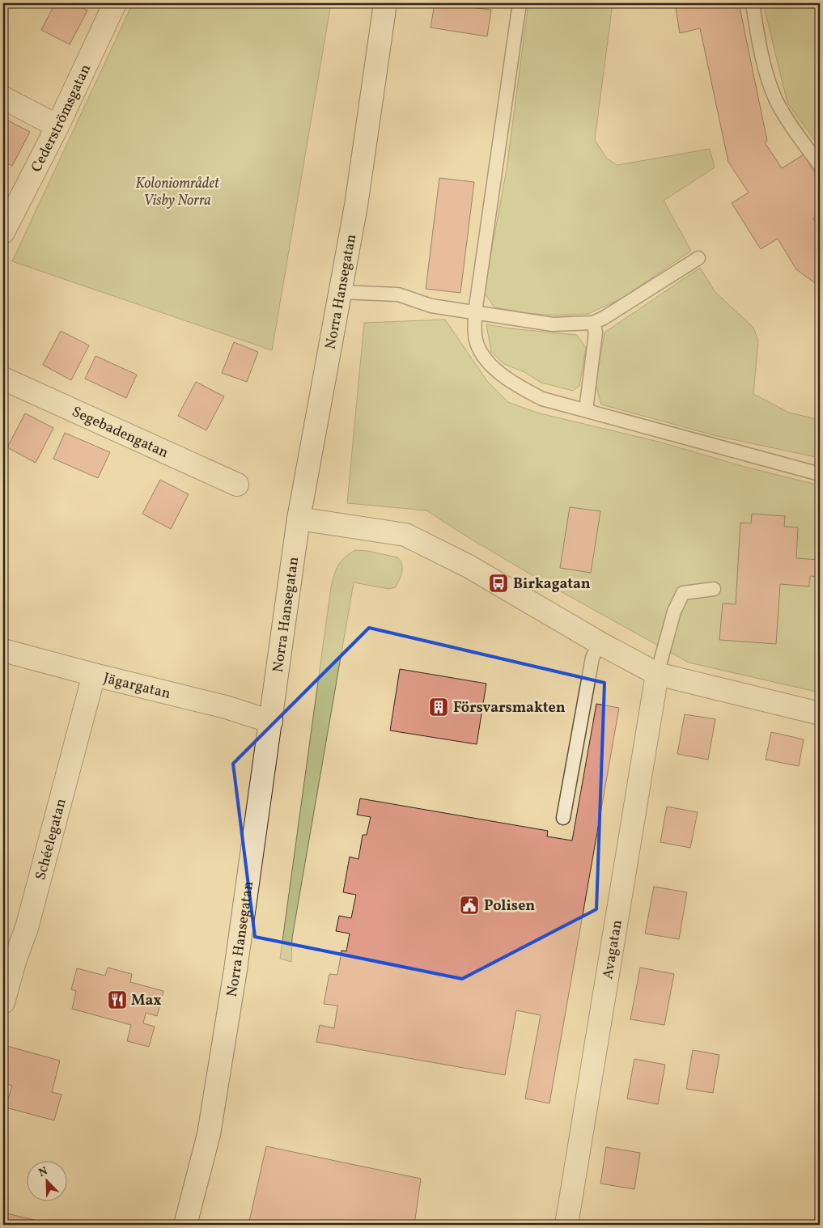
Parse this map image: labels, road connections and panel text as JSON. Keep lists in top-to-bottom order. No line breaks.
{"streets":{"street":["Cederströmsgatan","Norra Hansegatan","Segebadengatan","Jägargatan","Schéelegatan","Avagatan"]},"crossings":[["Norra Hansegatan","Jägargatan"],["Jägargatan","Schéelegatan"]],"parks":["Koloniområdet Visby Norra"],"places":{"bus stop":["Birkagatan"],"building":["Försvarsmakten"],"public building":["Polisen"],"restaurant":["Max"]},"north":"top left"}
